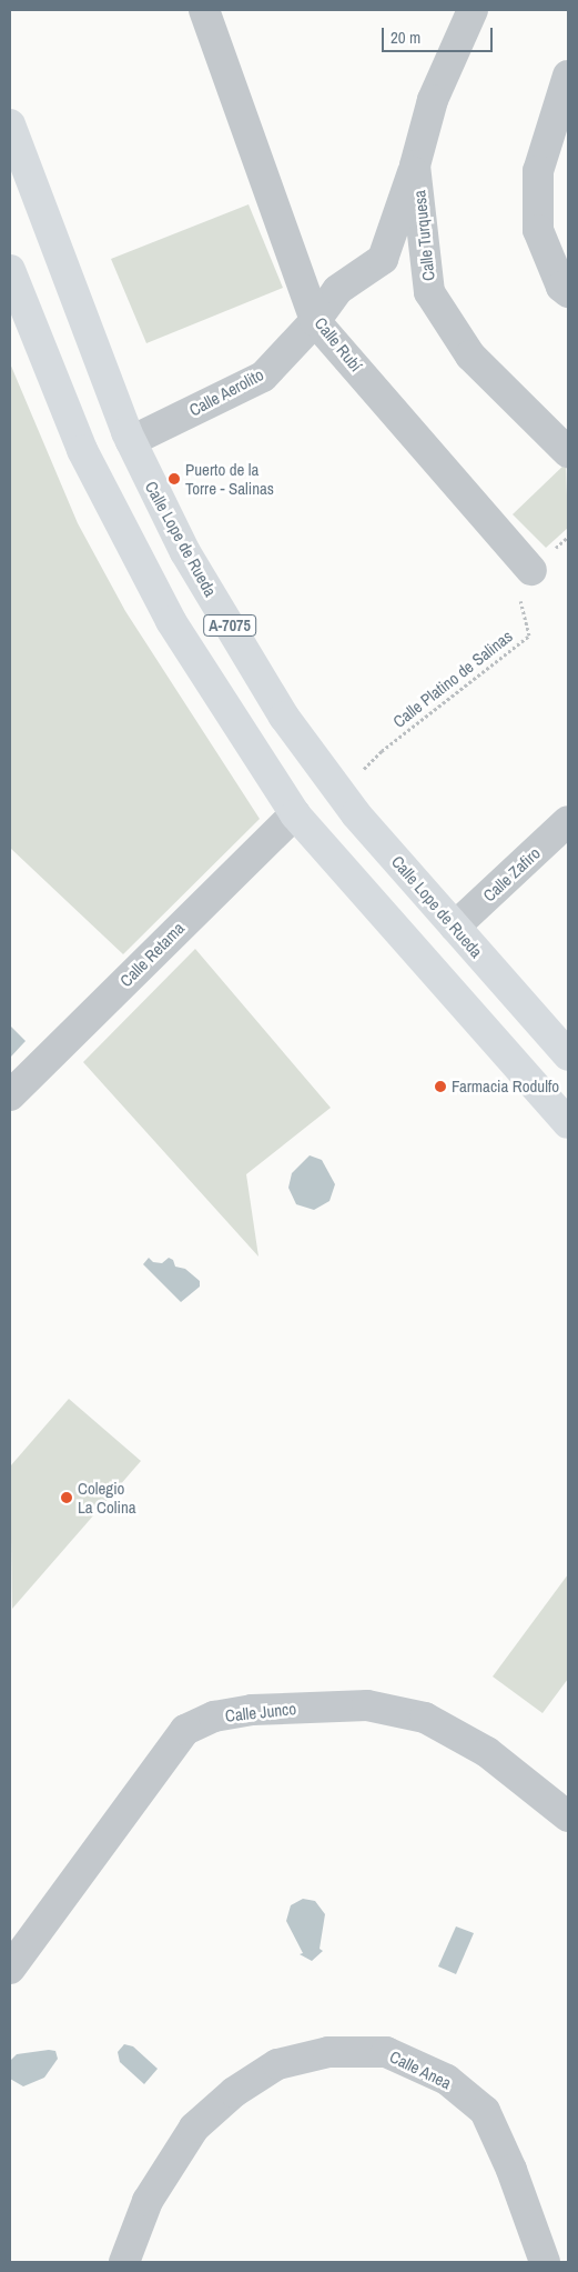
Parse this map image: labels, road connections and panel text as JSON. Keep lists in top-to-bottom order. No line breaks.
{"streets":{"main road":["Calle Lope de Rueda","A-7075"],"street":["Calle Turquesa","Calle Rubí","Calle Aerolito","Calle Zafiro","Calle Retama","Calle Junco","Calle Anea"],"path":["Calle Platino de Salinas"]},"crossings":[["Calle Turquesa","Calle Aerolito"],["Calle Rubí","Calle Aerolito"],["Calle Rubí","Calle Platino de Salinas"],["Calle Aerolito","Calle Lope de Rueda"],["Calle Lope de Rueda","Calle Platino de Salinas"],["Calle Lope de Rueda","Calle Zafiro"],["A-7075","Calle Retama"]],"places":["Puerto de la Torre - Salinas","Farmacia Rodulfo","Colegio La Colina"],"scale_bar":"20 m"}
